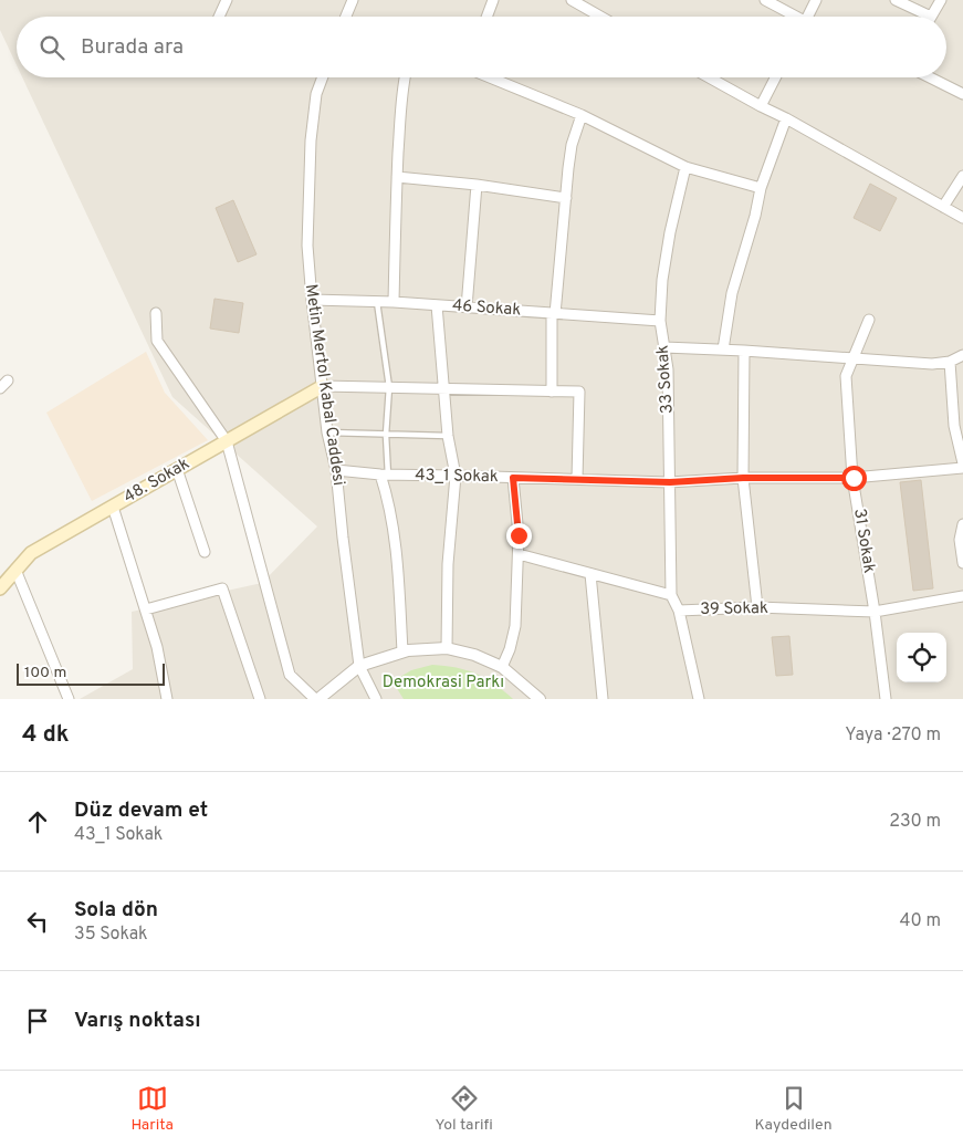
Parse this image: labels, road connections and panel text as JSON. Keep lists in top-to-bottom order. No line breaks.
{"streets":{"main road":["48. Sokak"],"street":["46 Sokak","33 Sokak","Metin Mertol Kabal Caddesi","43_1 Sokak","31 Sokak","39 Sokak"]},"crossings":[["46 Sokak","33 Sokak"],["46 Sokak","Metin Mertol Kabal Caddesi"],["33 Sokak","43_1 Sokak"],["33 Sokak","39 Sokak"],["Metin Mertol Kabal Caddesi","43_1 Sokak"],["Metin Mertol Kabal Caddesi","48. Sokak"],["43_1 Sokak","31 Sokak"],["31 Sokak","39 Sokak"]],"parks":["Demokrasi Parkı"],"scale_bar":"100 m","page":{"search":"Burada ara","scale":"100 m","heading":["4 dk","Yaya · 270 m"],"list":[["Düz devam et","43_1 Sokak","230 m"],["Sola dön","35 Sokak","40 m"],"Varış noktası"],"nav":["Harita","Yol tarifi","Kaydedilen"]}}
